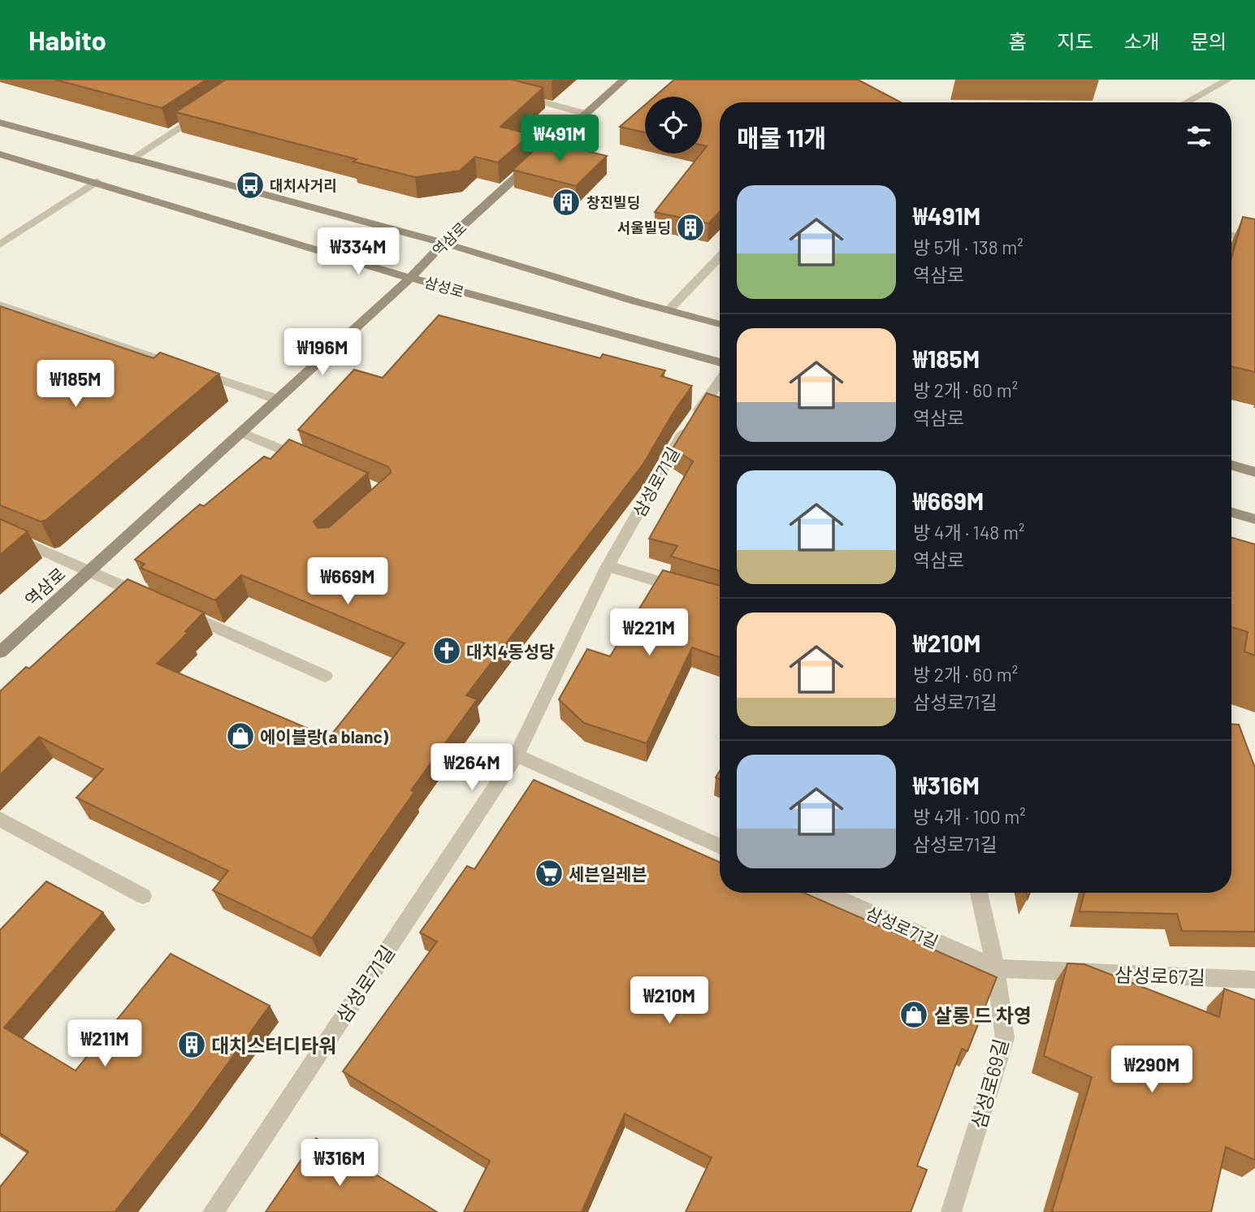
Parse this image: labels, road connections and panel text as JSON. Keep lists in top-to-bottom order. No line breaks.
{"streets":{"main road":["역삼로","삼성로"],"street":["삼성로71길","삼성로67길","삼성로69길"]},"crossings":[["역삼로","삼성로"],["삼성로71길","삼성로67길"],["삼성로71길","삼성로69길"],["삼성로67길","삼성로69길"]],"places":{"bus stop":["대치사거리"],"building":["창진빌딩","서울빌딩","대치스터디타워"],"church":["대치4동성당"],"shop":["에이블랑(a blanc)","살롱 드 차영"],"supermarket":["세븐일레븐"]},"page":{"header":"Habito","nav":["홈","지도","소개","문의"],"heading":"매물 11개","price":["₩491M","₩334M","₩196M","₩185M","₩669M","₩221M","₩264M","₩210M","₩211M","₩290M","₩316M"],"list":[{"name":"₩491M","note":"방 5개 · 138 m² · 역삼로"},{"name":"₩185M","note":"방 2개 · 60 m² · 역삼로"},{"name":"₩669M","note":"방 4개 · 148 m² · 역삼로"},{"name":"₩210M","note":"방 2개 · 60 m² · 삼성로71길"},{"name":"₩316M","note":"방 4개 · 100 m² · 삼성로71길"}]}}
